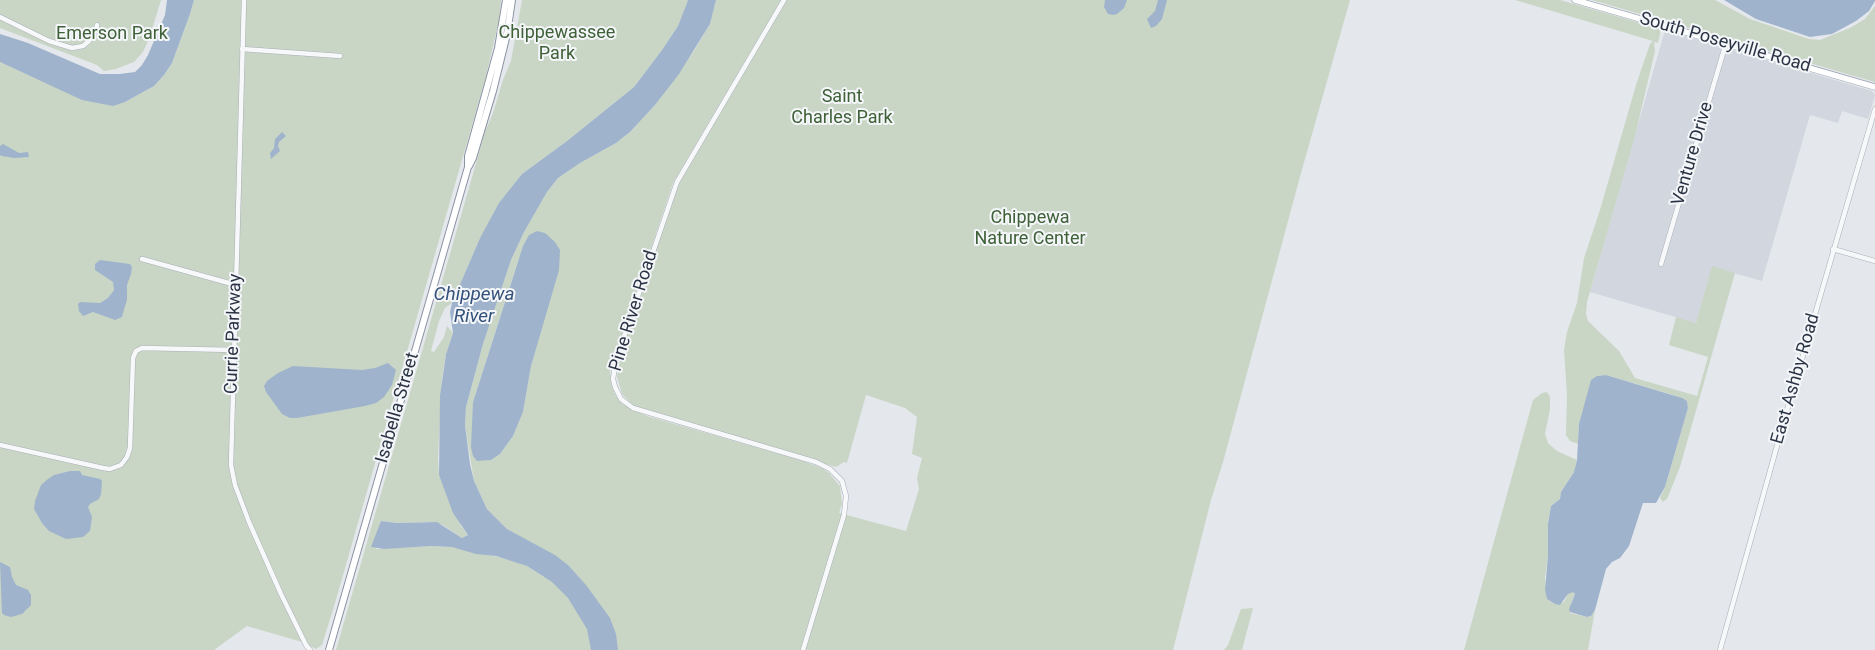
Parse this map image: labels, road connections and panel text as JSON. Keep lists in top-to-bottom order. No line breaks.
{"streets":{"highway":["Isabella Street"],"main road":["South Poseyville Road"],"street":["Venture Drive","Pine River Road","Currie Parkway","East Ashby Road"]},"crossings":[["South Poseyville Road","Venture Drive"]],"water":["Chippewa River"],"parks":["Chippewassee Park","Emerson Park","Saint Charles Park","Chippewa Nature Center"]}
